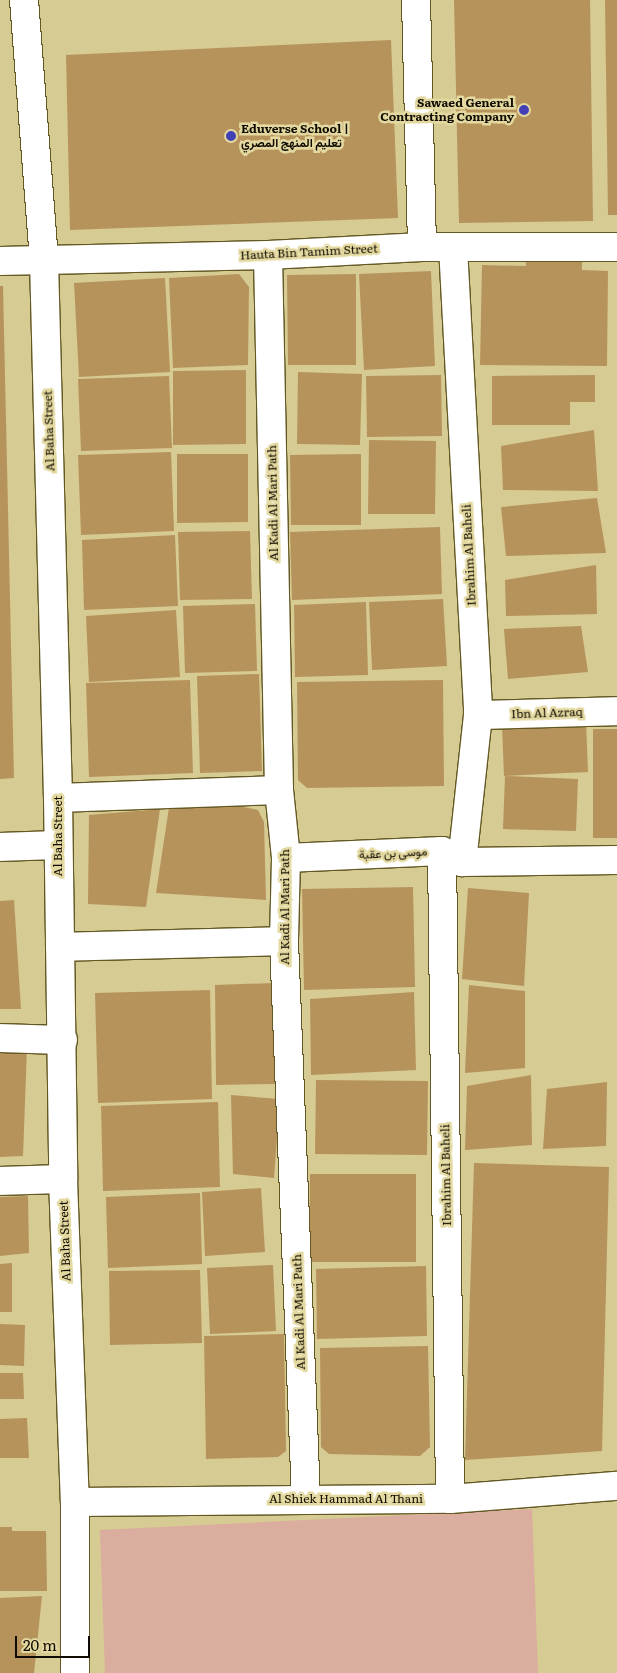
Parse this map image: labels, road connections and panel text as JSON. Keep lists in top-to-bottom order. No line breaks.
{"streets":{"street":["Hauta Bin Tamim Street","Al Baha Street","Al Kadi Al Mari Path","Ibrahim Al Baheli","Ibn Al Azraq","موسى بن عقبة","Al Shiek Hammad Al Thani"]},"crossings":[["Hauta Bin Tamim Street","Al Baha Street"],["Hauta Bin Tamim Street","Al Kadi Al Mari Path"],["Hauta Bin Tamim Street","Ibrahim Al Baheli"],["Al Baha Street","Al Shiek Hammad Al Thani"],["Al Kadi Al Mari Path","موسى بن عقبة"],["Al Kadi Al Mari Path","Al Shiek Hammad Al Thani"],["Ibrahim Al Baheli","Ibn Al Azraq"],["Ibrahim Al Baheli","موسى بن عقبة"],["Ibrahim Al Baheli","Al Shiek Hammad Al Thani"]],"places":["Sawaed General Contracting Company","Eduverse School | تعليم المنهج المصري"],"scale_bar":"20 m"}
